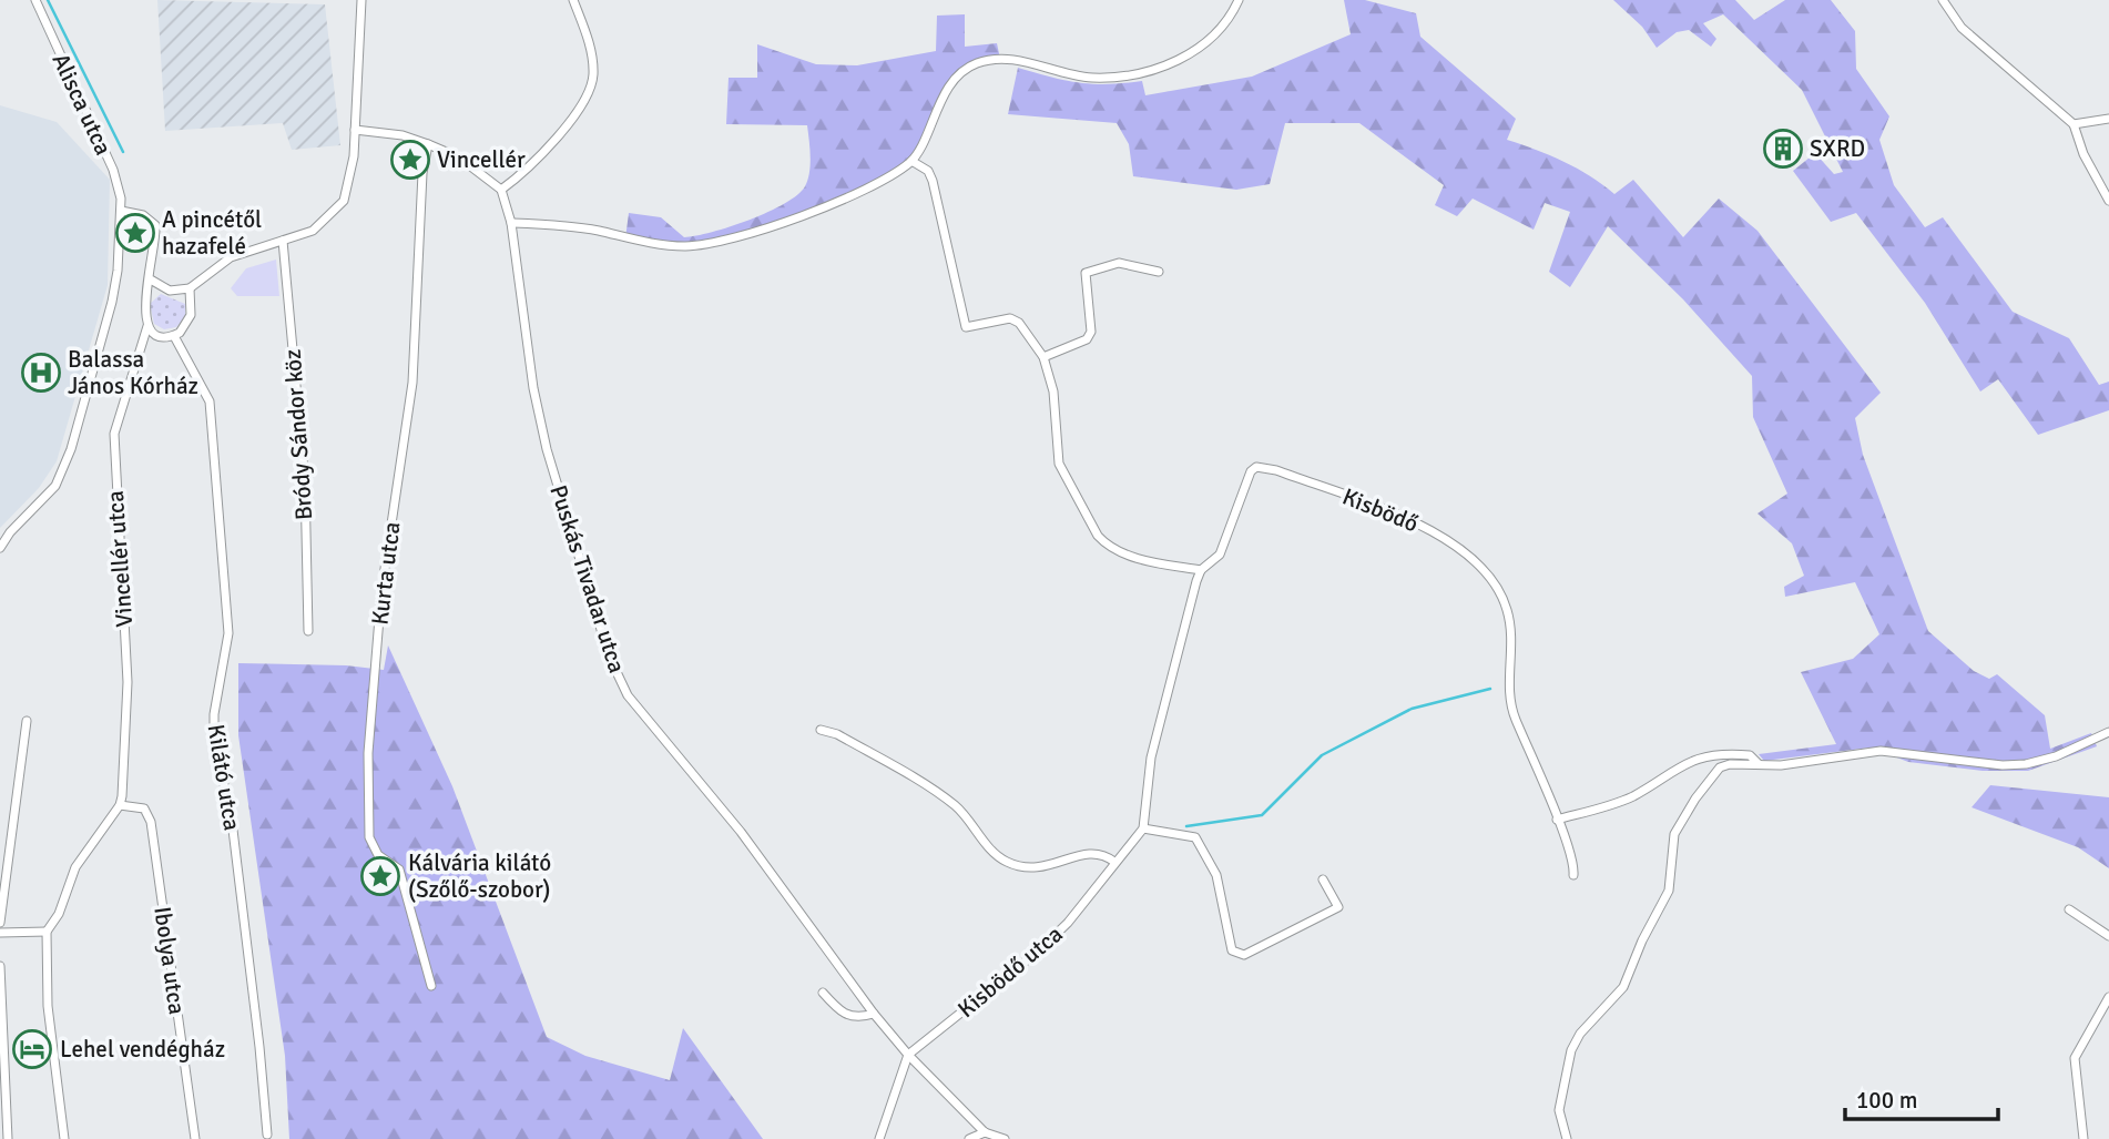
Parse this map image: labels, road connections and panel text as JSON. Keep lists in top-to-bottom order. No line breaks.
{"streets":{"street":["Alisca utca","Bródy Sándor köz","Kisbödő","Vincellér utca","Kurta utca","Puskás Tivadar utca","Kilátó utca","Ibolya utca","Kisbödő utca"]},"crossings":[["Alisca utca","Vincellér utca"],["Kisbödő","Kisbödő utca"],["Vincellér utca","Ibolya utca"],["Puskás Tivadar utca","Kisbödő utca"]],"places":{"building":["SXRD"],"place":["Vincellér","A pincétől hazafelé","Kálvária kilátó (Szőlő-szobor)"],"hospital":["Balassa János Kórház"],"hotel":["Lehel vendégház"]},"scale_bar":"100 m"}
